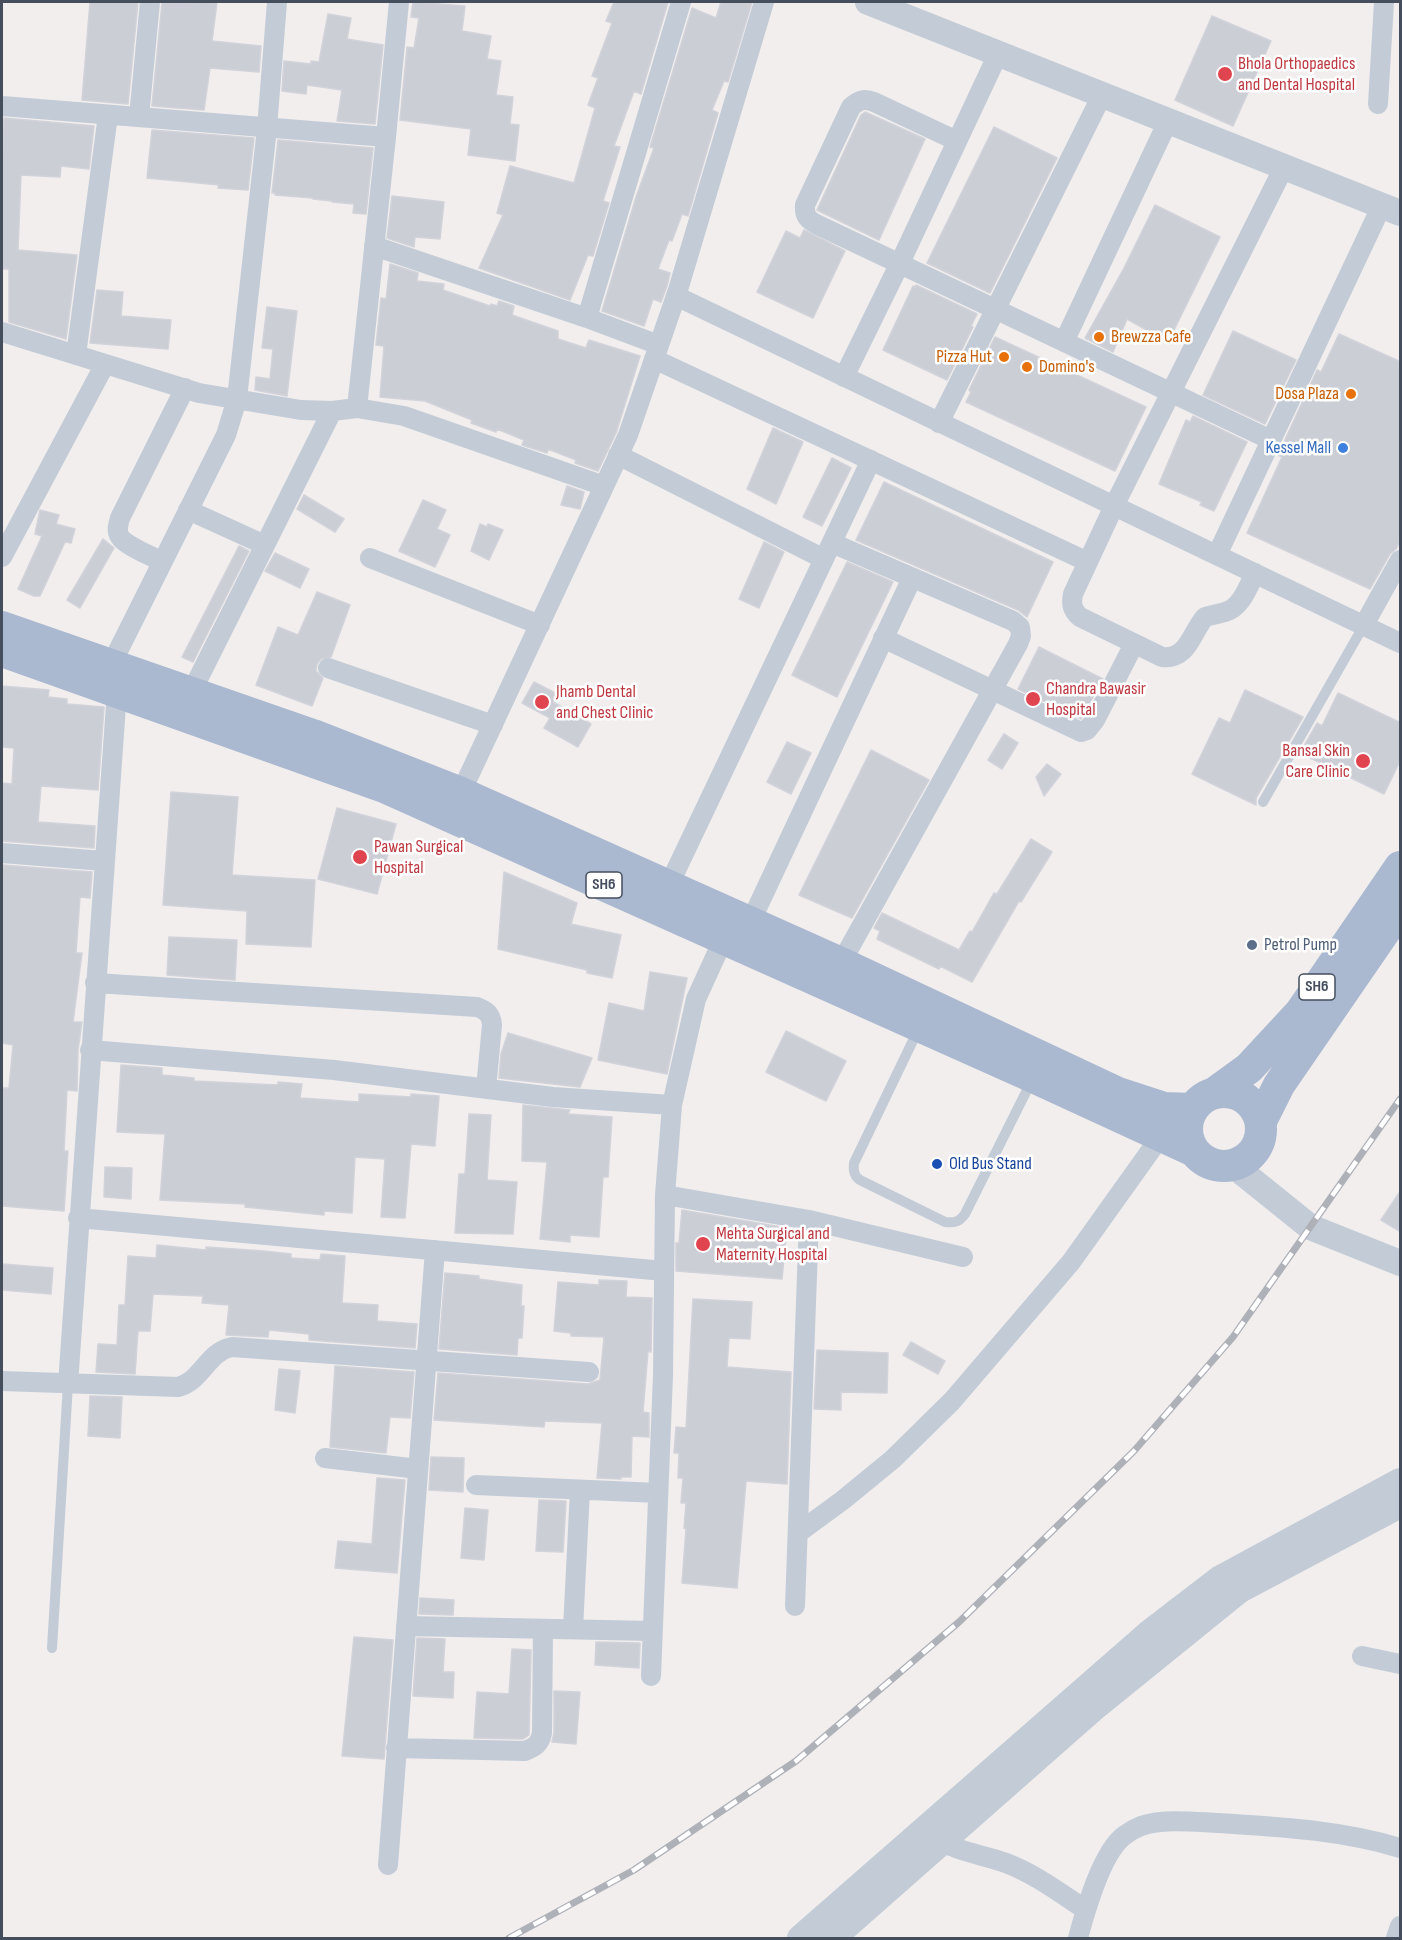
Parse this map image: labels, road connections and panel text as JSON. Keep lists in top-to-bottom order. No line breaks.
{"streets":{"main road":["SH6"]},"places":["Bhola Orthopaedics and Dental Hospital","Brewzza Cafe","Pizza Hut","Domino's","Dosa Plaza","Kessel Mall","Chandra Bawasir Hospital","Jhamb Dental and Chest Clinic","Bansal Skin Care Clinic","Pawan Surgical Hospital","Petrol Pump","Old Bus Stand","Mehta Surgical and Maternity Hospital"]}
